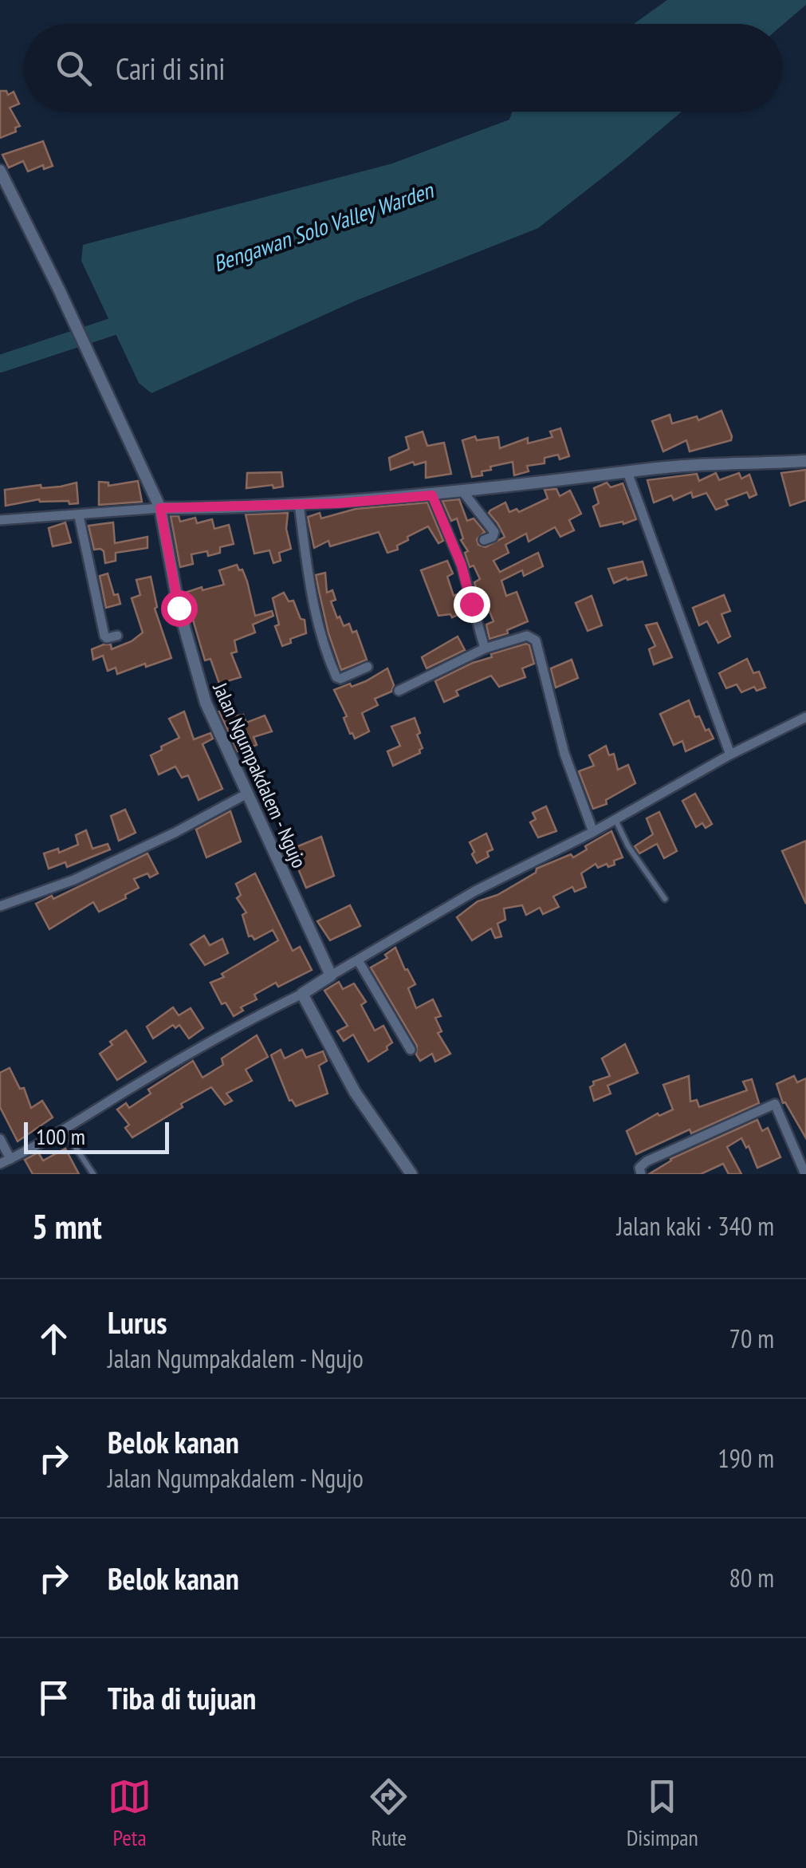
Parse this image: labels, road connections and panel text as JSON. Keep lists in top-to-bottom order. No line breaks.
{"streets":{"street":["Jalan Ngumpakdalem - Ngujo"]},"water":["Bengawan Solo Valley Warden"],"scale_bar":"100 m","page":{"search":"Cari di sini","scale":"100 m","heading":["5 mnt","Jalan kaki · 340 m"],"list":[["Lurus","Jalan Ngumpakdalem - Ngujo","70 m"],["Belok kanan","Jalan Ngumpakdalem - Ngujo","190 m"],["Belok kanan","80 m"],"Tiba di tujuan"],"nav":["Peta","Rute","Disimpan"]}}
